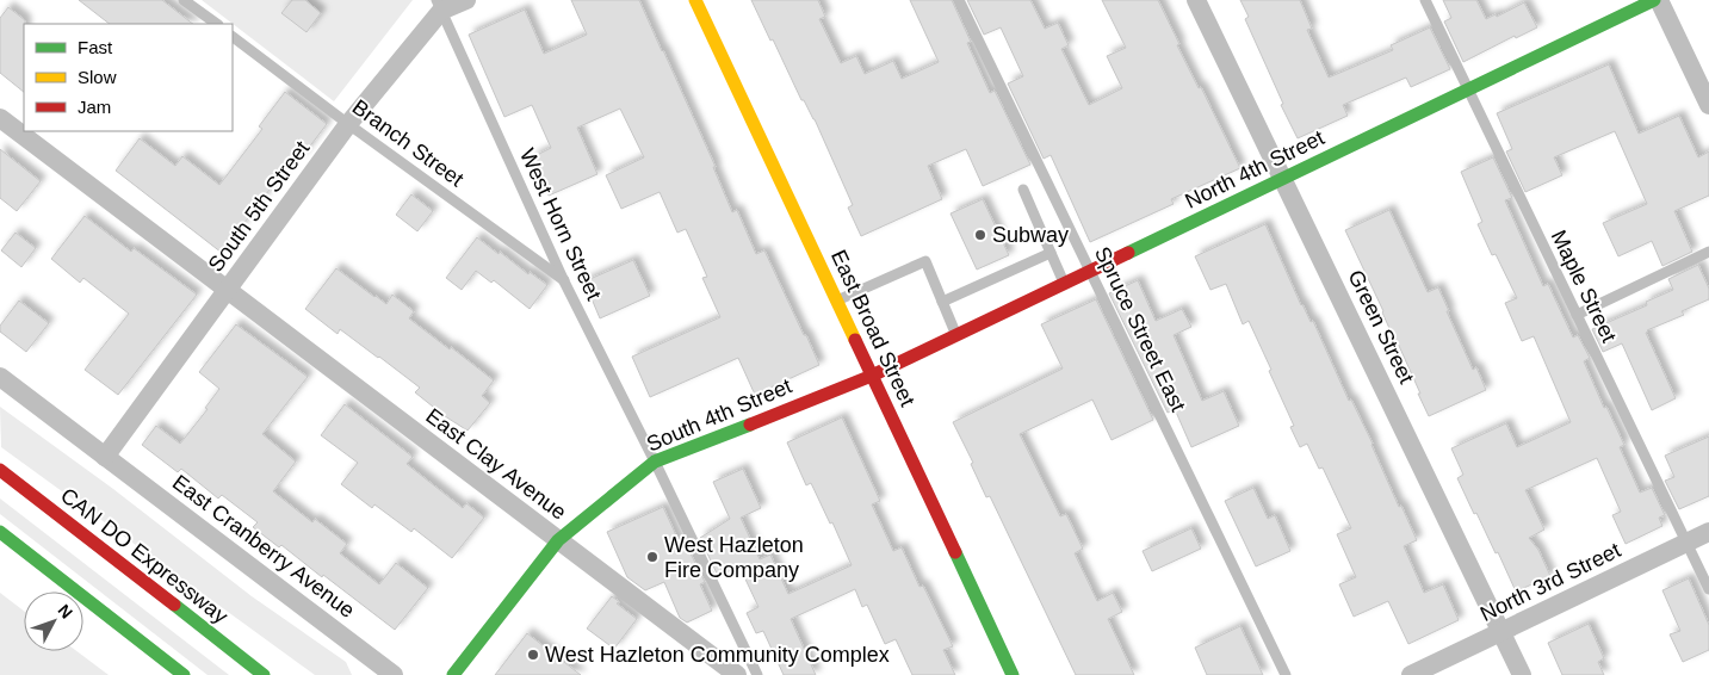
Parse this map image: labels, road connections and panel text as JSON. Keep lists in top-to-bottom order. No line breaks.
{"streets":{"main road":["North 4th Street","East Broad Street","South 4th Street","CAN DO Expressway"],"street":["South 5th Street","Green Street","East Clay Avenue","East Cranberry Avenue","North 3rd Street"],"lane":["Branch Street","West Horn Street","Maple Street","Spruce Street East"]},"crossings":[["Branch Street","South 5th Street"],["Branch Street","West Horn Street"],["North 4th Street","Maple Street"],["North 4th Street","Green Street"],["North 4th Street","East Broad Street"],["North 4th Street","Spruce Street East"],["North 4th Street","South 4th Street"],["South 5th Street","West Horn Street"],["South 5th Street","East Clay Avenue"],["South 5th Street","East Cranberry Avenue"],["West Horn Street","South 4th Street"],["Maple Street","North 3rd Street"],["Green Street","North 3rd Street"],["East Broad Street","South 4th Street"],["South 4th Street","East Clay Avenue"]],"places":["Subway","West Hazleton Fire Company","West Hazleton Community Complex"],"legend":["Fast","Slow","Jam"],"north":"top right"}
